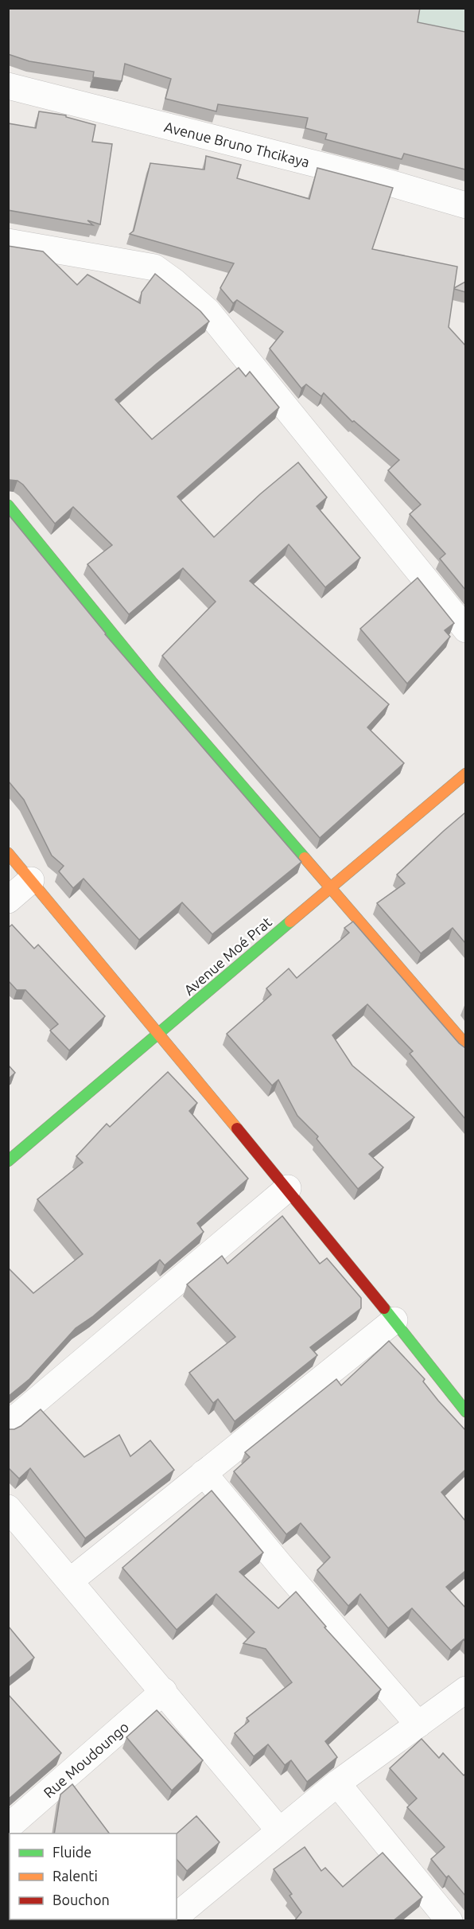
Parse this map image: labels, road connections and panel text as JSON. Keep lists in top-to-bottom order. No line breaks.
{"streets":{"street":["Avenue Bruno Thcikaya","Avenue Moé Prat","Rue Moudoungo"]},"legend":["Fluide","Ralenti","Bouchon"]}
